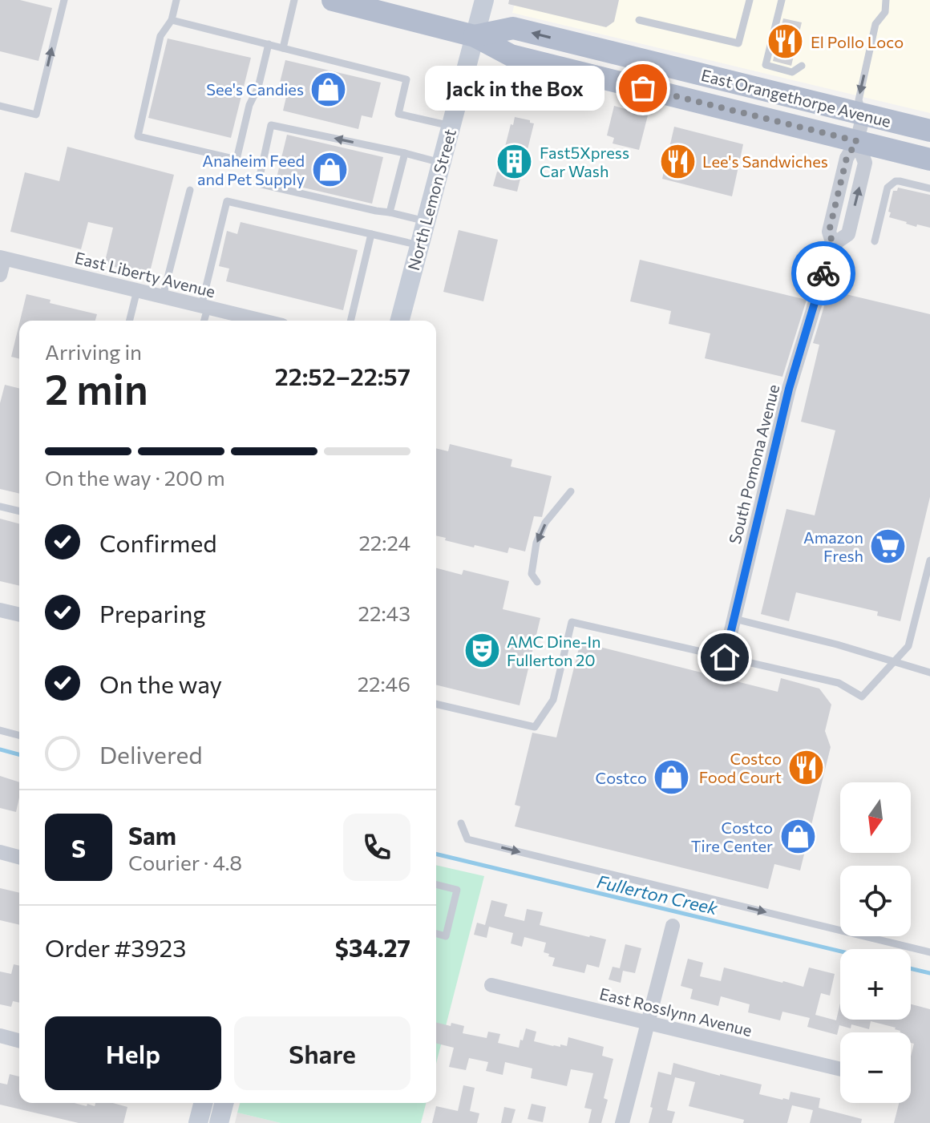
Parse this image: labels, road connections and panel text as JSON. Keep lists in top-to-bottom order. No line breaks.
{"streets":{"main road":["East Orangethorpe Avenue"],"street":["North Lemon Street","East Liberty Avenue","South Pomona Avenue","East Rosslynn Avenue"]},"crossings":[["East Orangethorpe Avenue","North Lemon Street"],["East Orangethorpe Avenue","South Pomona Avenue"]],"water":["Fullerton Creek"],"places":{"restaurant":["El Pollo Loco","Lee's Sandwiches","Costco Food Court"],"other":["Jack in the Box"],"shop":["See's Candies","Anaheim Feed and Pet Supply","Costco","Costco Tire Center"],"building":["Fast5Xpress Car Wash"],"supermarket":["Amazon Fresh"],"theatre":["AMC Dine-In Fullerton 20"]},"north":"bottom","page":{"bubble":"Jack in the Box","heading":["2 min","Arriving in","22:52–22:57"],"panel":["Sam","Courier · 4.8","Order #3923","$34.27"],"bar":"On the way · 200 m","list":[["Confirmed","22:24"],["Preparing","22:43"],["On the way","22:46"],"Delivered"],"map_buttons":["+","−"],"round":"S","buttons":["Help","Share"]}}
